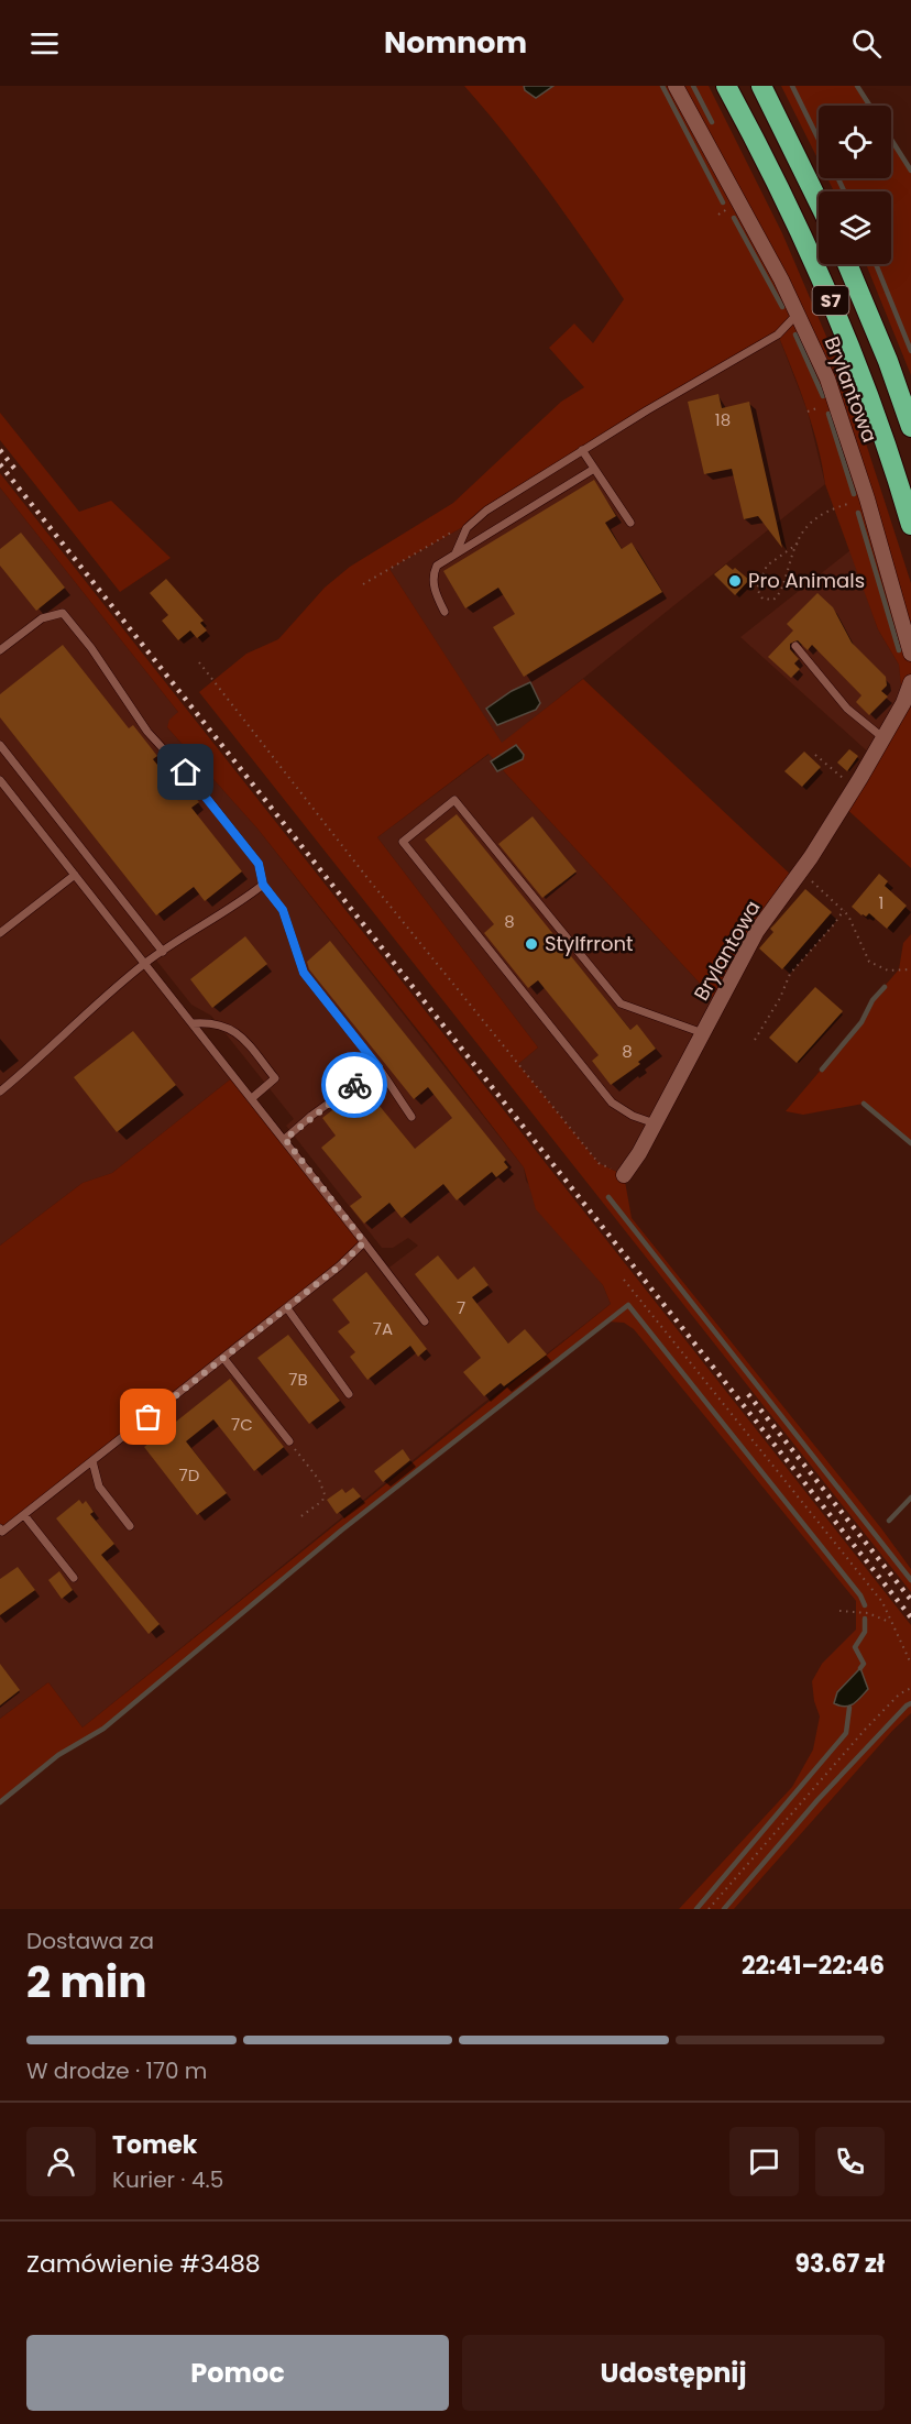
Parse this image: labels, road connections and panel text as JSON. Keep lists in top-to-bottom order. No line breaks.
{"streets":{"highway":["S7"],"street":["Brylantowa"]},"places":["Pro Animals","Stylfrront"],"house_numbers":["18","1","8","8","7","7A","7B","7C","7D"],"page":{"header":"Nomnom","heading":["2 min","Dostawa za","22:41–22:46"],"panel":["Tomek","Kurier · 4.5","Zamówienie #3488","93.67 zł"],"bar":"W drodze · 170 m","buttons":["Pomoc","Udostępnij"]}}
